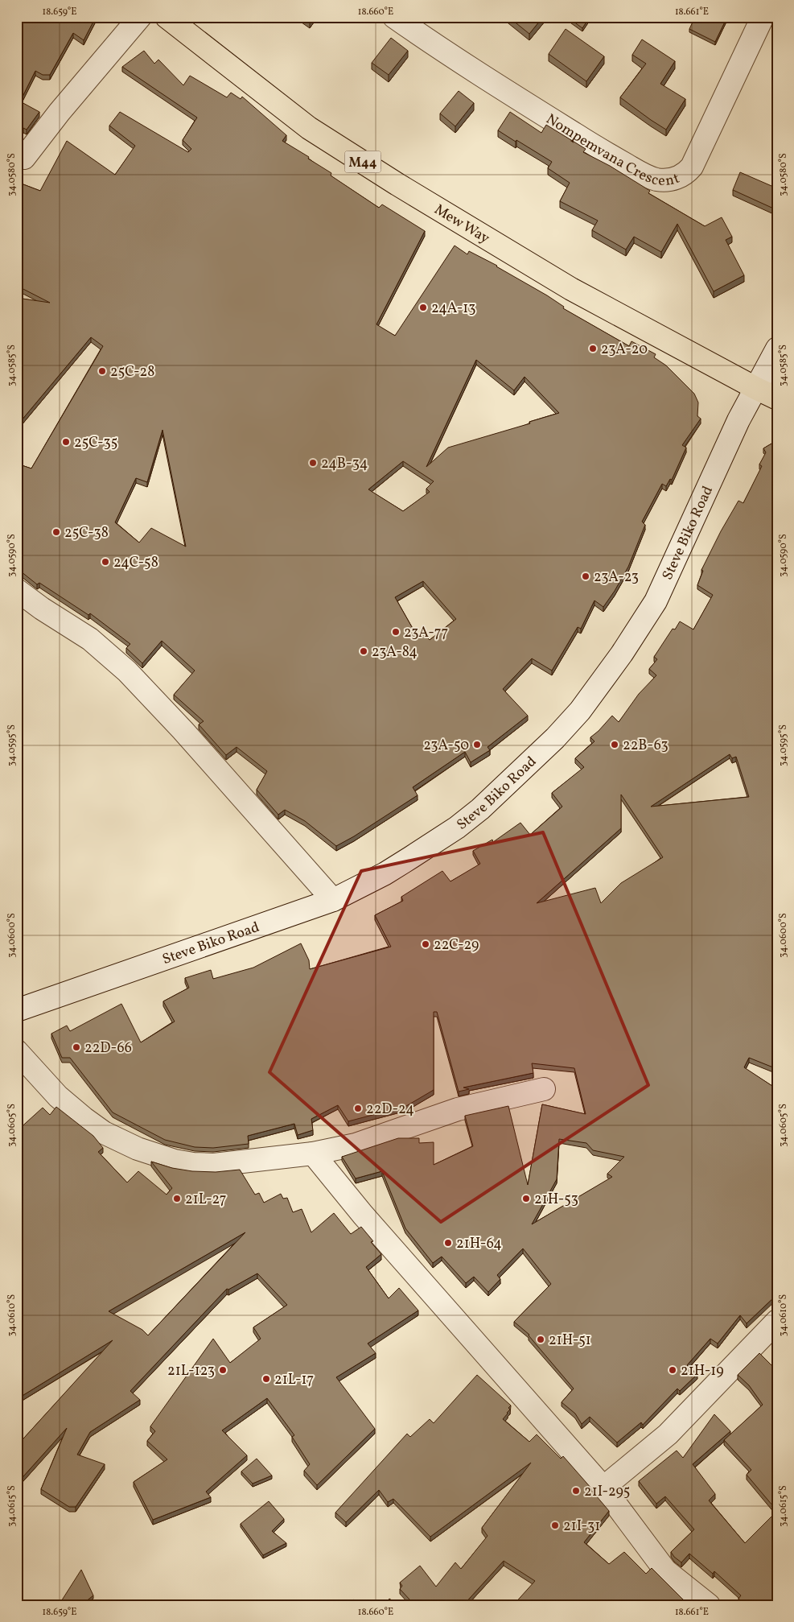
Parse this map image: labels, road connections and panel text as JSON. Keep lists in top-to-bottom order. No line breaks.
{"streets":{"main road":["M44","Mew Way"],"street":["Nompemvana Crescent","Steve Biko Road"]},"crossings":[["Mew Way","Steve Biko Road"]],"places":["24A-13","23A-20","25C-28","25C-35","24B-34","25C-38","24C-58","23A-23","23A-77","23A-84","23A-50","22B-63","22C-29","22D-66","22D-24","21L-27","21H-53","21H-64","21H-51","21L-123","21H-19","21L-17","21I-295","21I-31"],"coordinates":["18.659°E","18.660°E","18.661°E","34.0580°S","34.0585°S","34.0590°S","34.0595°S","34.0600°S","34.0605°S","34.0610°S","34.0615°S"]}
